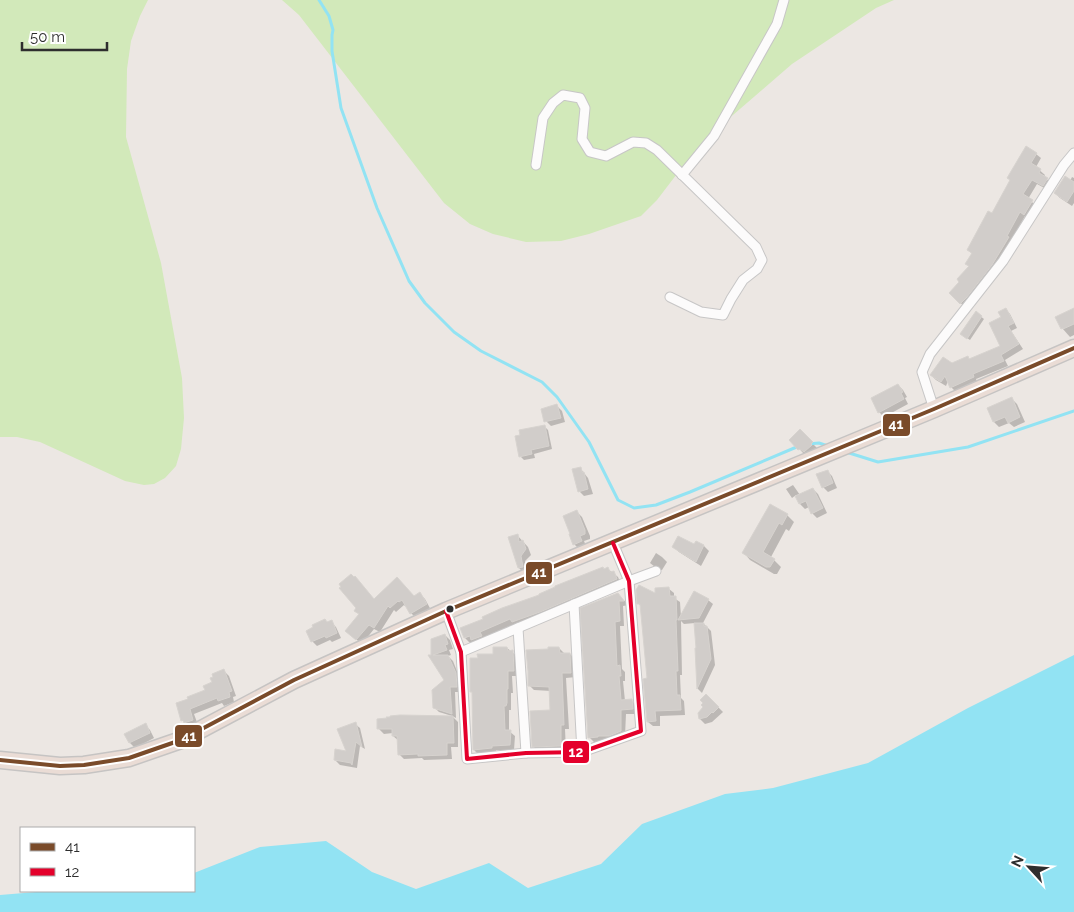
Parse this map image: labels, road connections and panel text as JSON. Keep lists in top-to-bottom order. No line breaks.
{"lines":["transit line 41","transit line 12"],"legend":["41","12"],"scale_bar":"50 m","north":"top left"}
